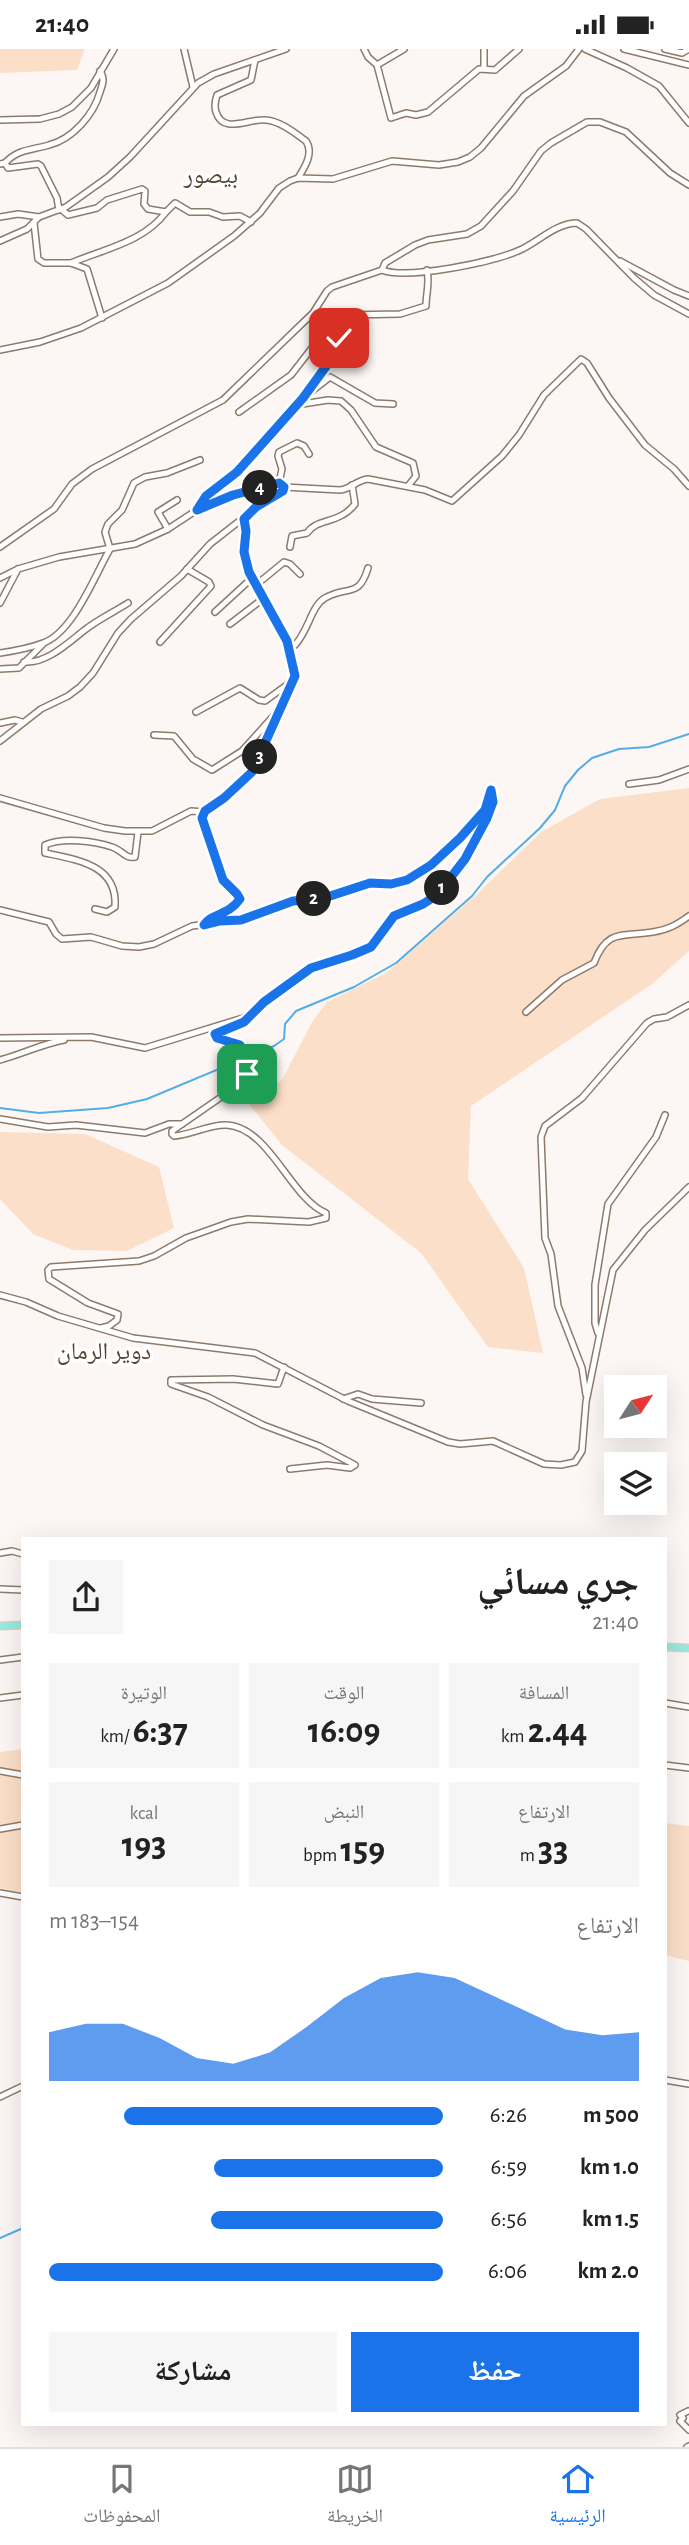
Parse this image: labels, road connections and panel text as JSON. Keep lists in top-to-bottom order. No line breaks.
{"districts":["بيصور","دوير الرمان"],"north":"top right","page":{"status":"21:40","pins":["4","3","1","2"],"heading":["جري مسائي","21:40"],"stats":[["المسافة","2.44 km"],["الوقت","16:09"],["الوتيرة","6:37 /km"],["الارتفاع","33 m"],["النبض","159 bpm"],["kcal","193"]],"chart":["الارتفاع","154–183 m"],"list":[{"name":"500 m","note":"6:26"},{"name":"1.0 km","note":"6:59"},{"name":"1.5 km","note":"6:56"},{"name":"2.0 km","note":"6:06"}],"buttons":["حفظ","مشاركة"],"tabs":["الرئيسية","الخريطة","المحفوظات"]}}
